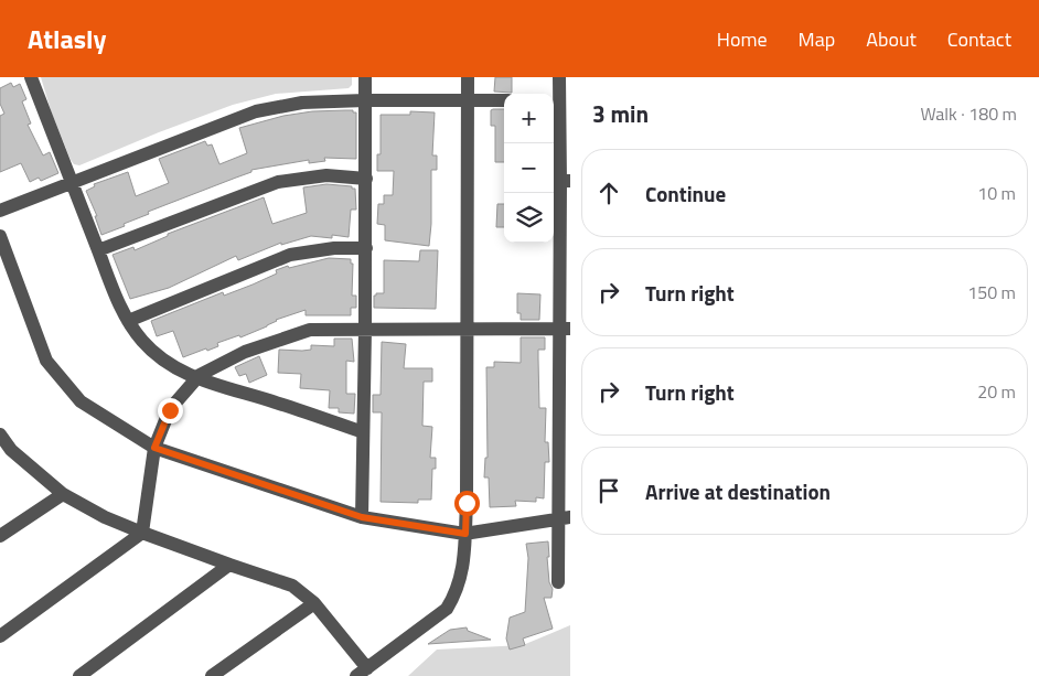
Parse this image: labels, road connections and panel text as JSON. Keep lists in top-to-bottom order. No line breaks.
{"page":{"header":"Atlasly","nav":["Home","Map","About","Contact"],"heading":["3 min","Walk · 180 m"],"map_buttons":["+","−"],"list":[["Continue","10 m"],["Turn right","150 m"],["Turn right","20 m"],"Arrive at destination"]}}
